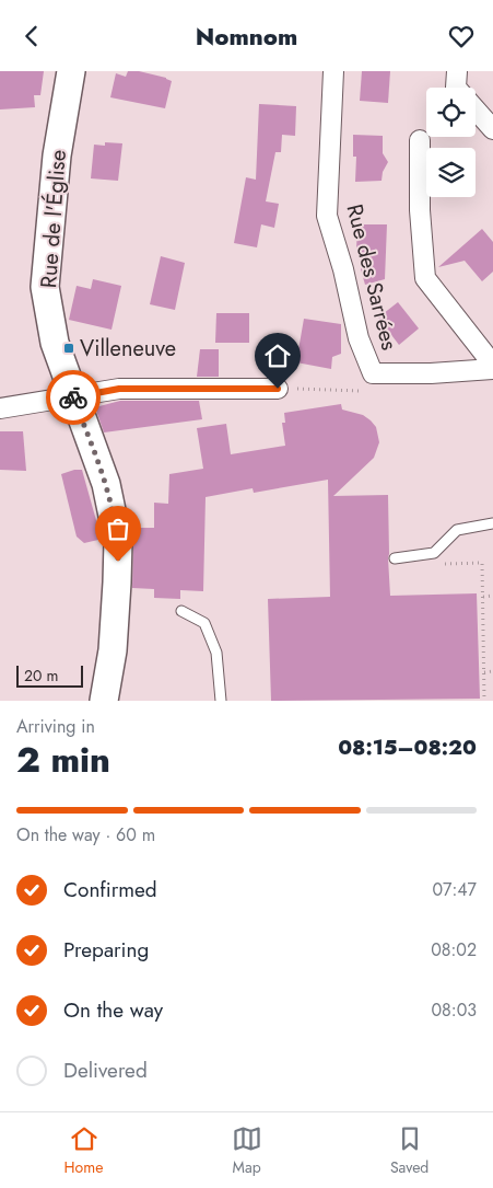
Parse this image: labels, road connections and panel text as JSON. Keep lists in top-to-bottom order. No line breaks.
{"streets":{"main road":["Rue de l'Église"],"street":["Rue des Sarrées"]},"places":{"transit":["Villeneuve"]},"scale_bar":"20 m","page":{"header":"Nomnom","scale":"20 m","heading":["2 min","Arriving in","08:15–08:20"],"bar":"On the way · 60 m","list":[["Confirmed","07:47"],["Preparing","08:02"],["On the way","08:03"],"Delivered"],"tabs":["Home","Map","Saved"]}}
